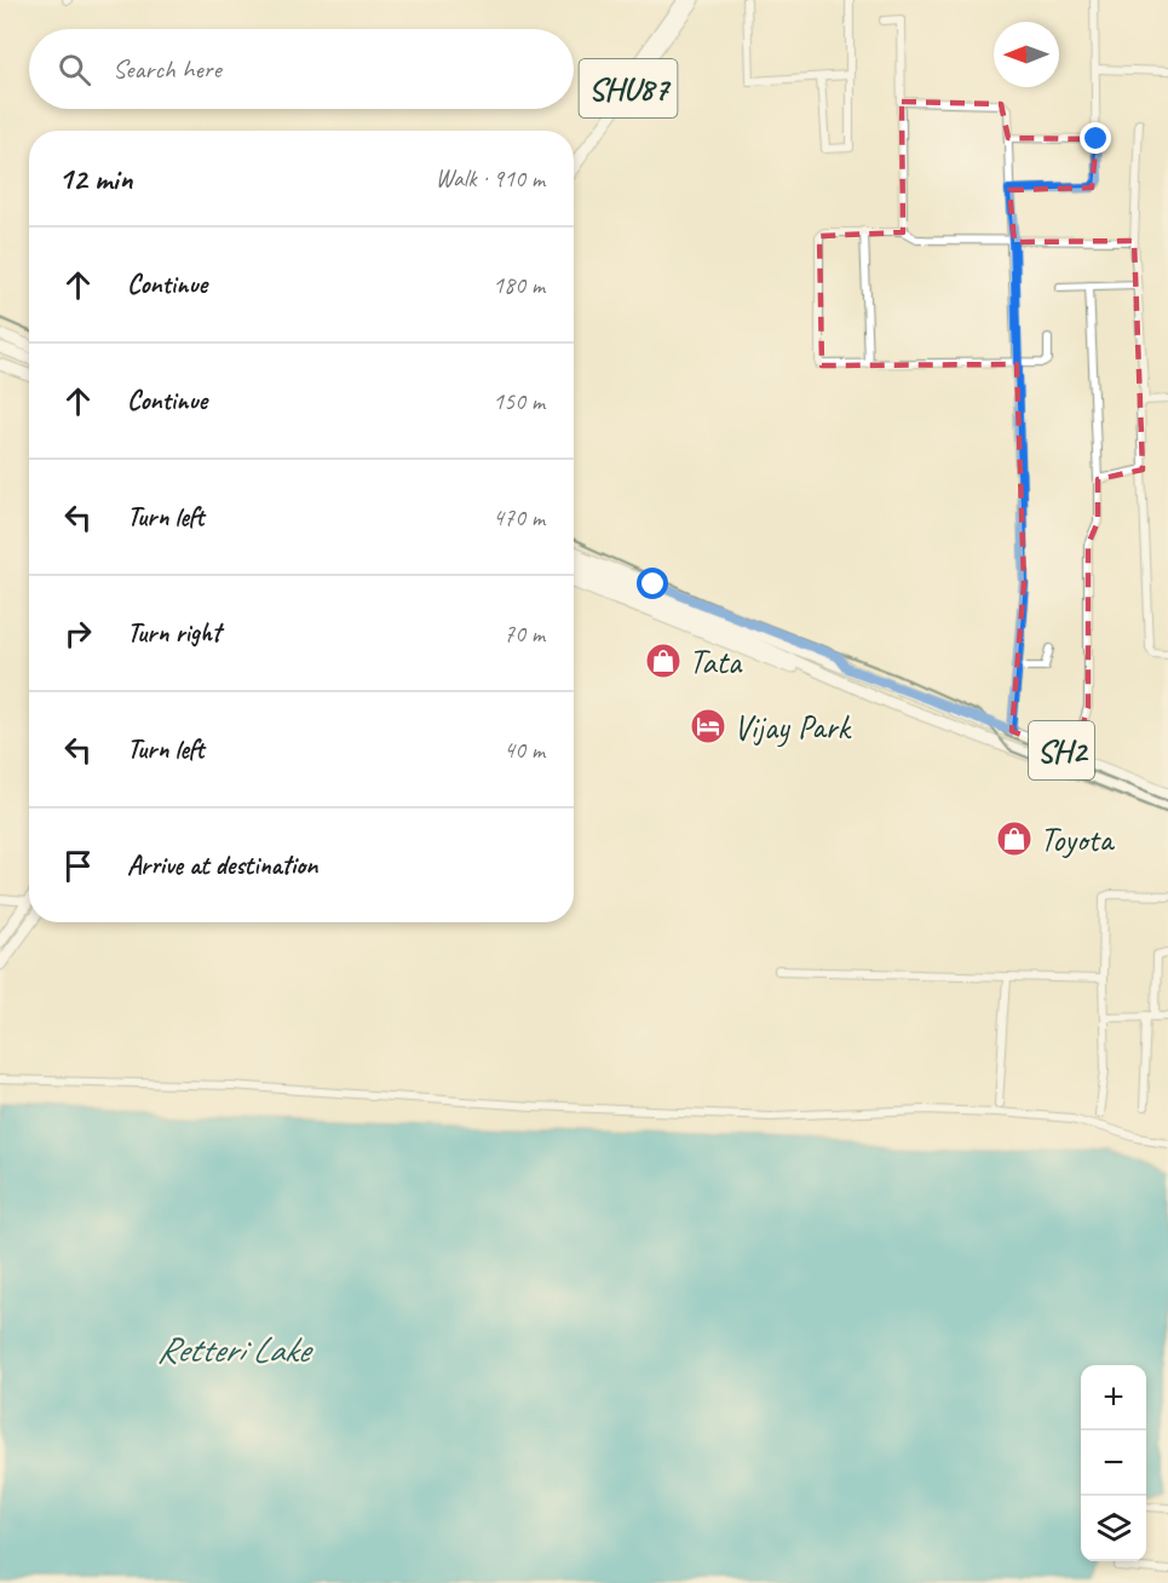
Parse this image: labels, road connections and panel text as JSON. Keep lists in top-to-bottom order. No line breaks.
{"streets":{"main road":["SHU87","SH2"]},"water":["Retteri Lake"],"places":{"shop":["Tata","Toyota"],"hotel":["Vijay Park"]},"north":"left","page":{"search":"Search here","heading":["12 min","Walk · 910 m"],"list":[["Continue","180 m"],["Continue","150 m"],["Turn left","470 m"],["Turn right","70 m"],["Turn left","40 m"],"Arrive at destination"],"map_buttons":["+","−"]}}
